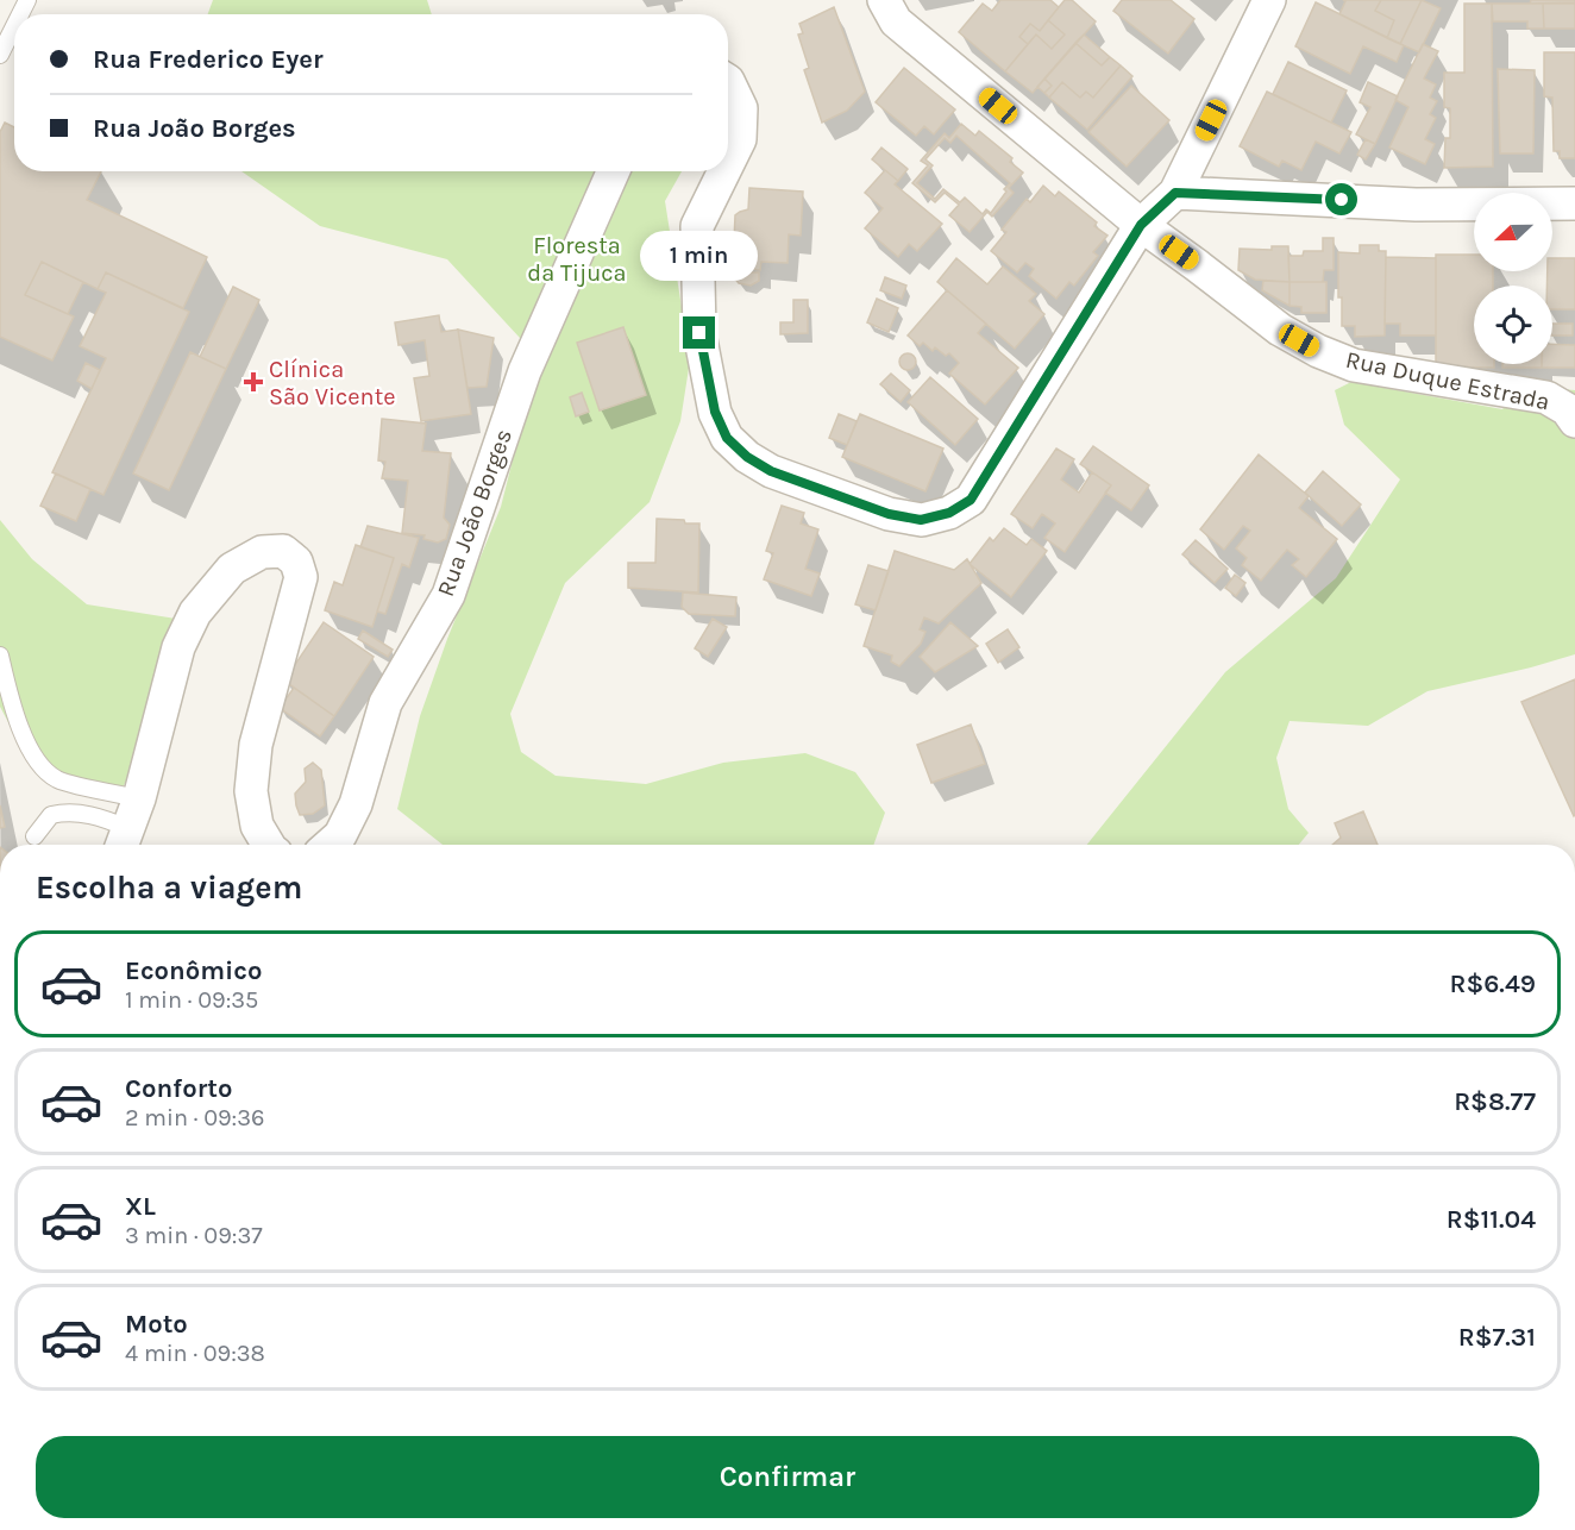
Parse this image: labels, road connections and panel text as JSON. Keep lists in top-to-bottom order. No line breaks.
{"streets":{"street":["Rua Duque Estrada","Rua João Borges"]},"parks":["Floresta da Tijuca"],"places":{"health":["Clínica São Vicente"]},"north":"left","page":{"banner":["Rua Frederico Eyer","Rua João Borges"],"bubble":"1 min","heading":"Escolha a viagem","list":[{"name":"Econômico","note":"1 min · 09:35","value":"R$6.49"},{"name":"Conforto","note":"2 min · 09:36","value":"R$8.77"},{"name":"XL","note":"3 min · 09:37","value":"R$11.04"},{"name":"Moto","note":"4 min · 09:38","value":"R$7.31"}],"buttons":"Confirmar"}}
